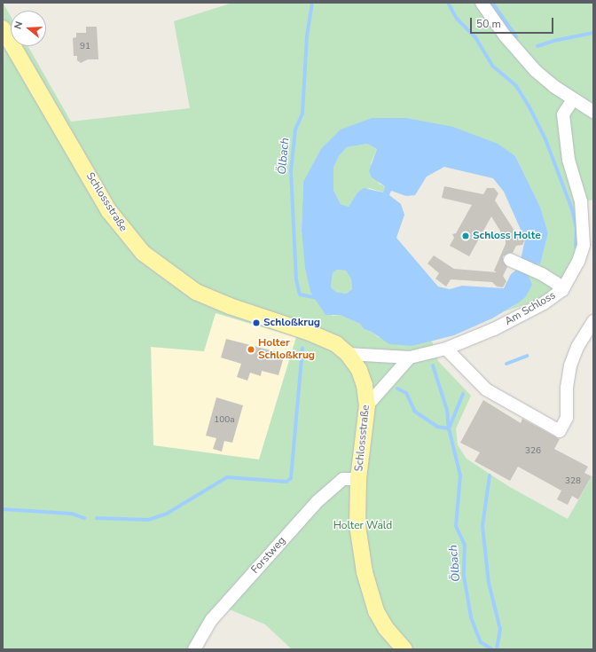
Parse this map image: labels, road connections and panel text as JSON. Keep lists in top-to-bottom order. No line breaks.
{"streets":{"main road":["Schlossstraße"],"street":["Am Schloss","Forstweg"]},"crossings":[["Schlossstraße","Am Schloss"],["Schlossstraße","Forstweg"]],"water":["Ölbach"],"parks":["Holter Wald"],"places":["Schloss Holte","Schloßkrug","Holter Schloßkrug"],"house_numbers":["91","100a","326","328"],"scale_bar":"50 m","north":"left"}
